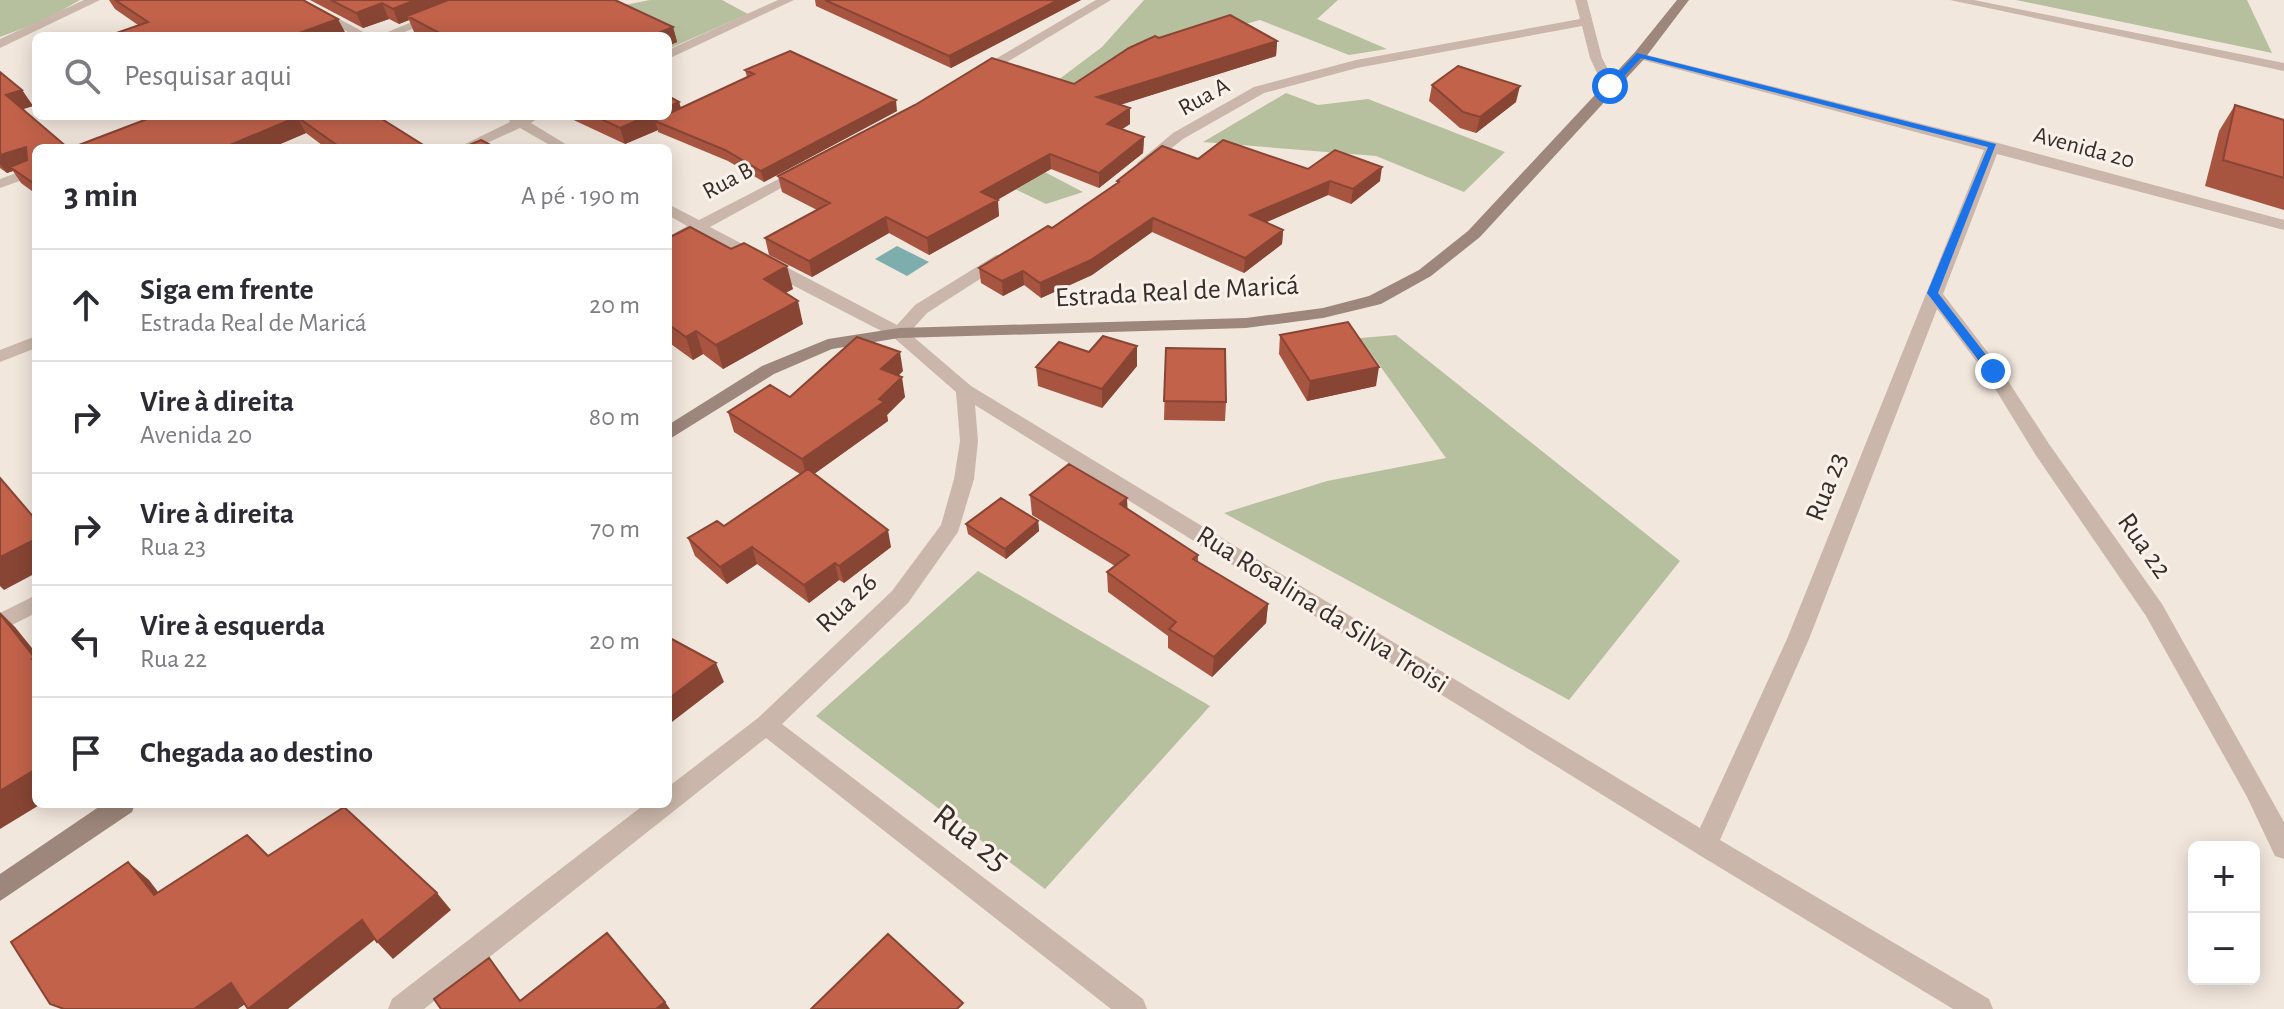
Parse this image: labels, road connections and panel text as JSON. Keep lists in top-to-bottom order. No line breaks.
{"streets":{"main road":["Estrada Real de Maricá"],"street":["Rua A","Avenida 20","Rua B","Rua 23","Rua 22","Rua 26","Rua Rosalina da Silva Troisi","Rua 25"]},"crossings":[["Avenida 20","Estrada Real de Maricá"],["Avenida 20","Rua 23"],["Rua B","Rua Rosalina da Silva Troisi"],["Estrada Real de Maricá","Rua Rosalina da Silva Troisi"],["Rua 23","Rua 22"],["Rua 23","Rua Rosalina da Silva Troisi"],["Rua 26","Rua Rosalina da Silva Troisi"],["Rua 26","Rua 25"]],"page":{"search":"Pesquisar aqui","heading":["3 min","A pé · 190 m"],"list":[["Siga em frente","Estrada Real de Maricá","20 m"],["Vire à direita","Avenida 20","80 m"],["Vire à direita","Rua 23","70 m"],["Vire à esquerda","Rua 22","20 m"],"Chegada ao destino"],"map_buttons":["+","−"]}}
